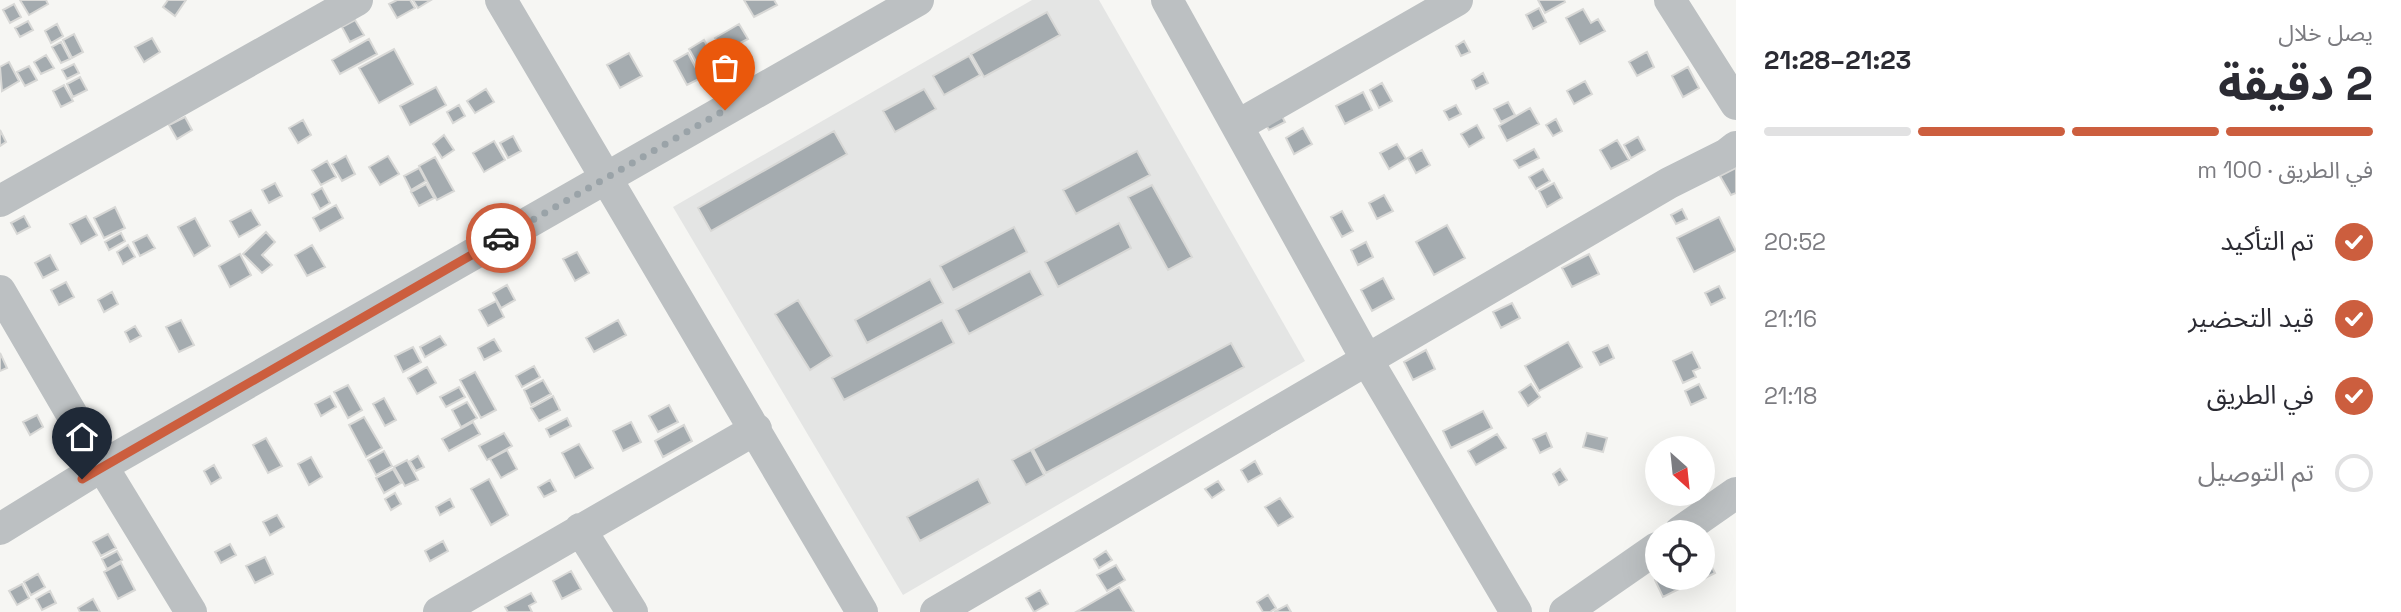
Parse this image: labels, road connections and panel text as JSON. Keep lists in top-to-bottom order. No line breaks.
{"north":"bottom right","page":{"heading":["2 دقيقة","يصل خلال","21:23–21:28"],"bar":"في الطريق · 100 m","list":[["تم التأكيد","20:52"],["قيد التحضير","21:16"],["في الطريق","21:18"],"تم التوصيل"]}}
